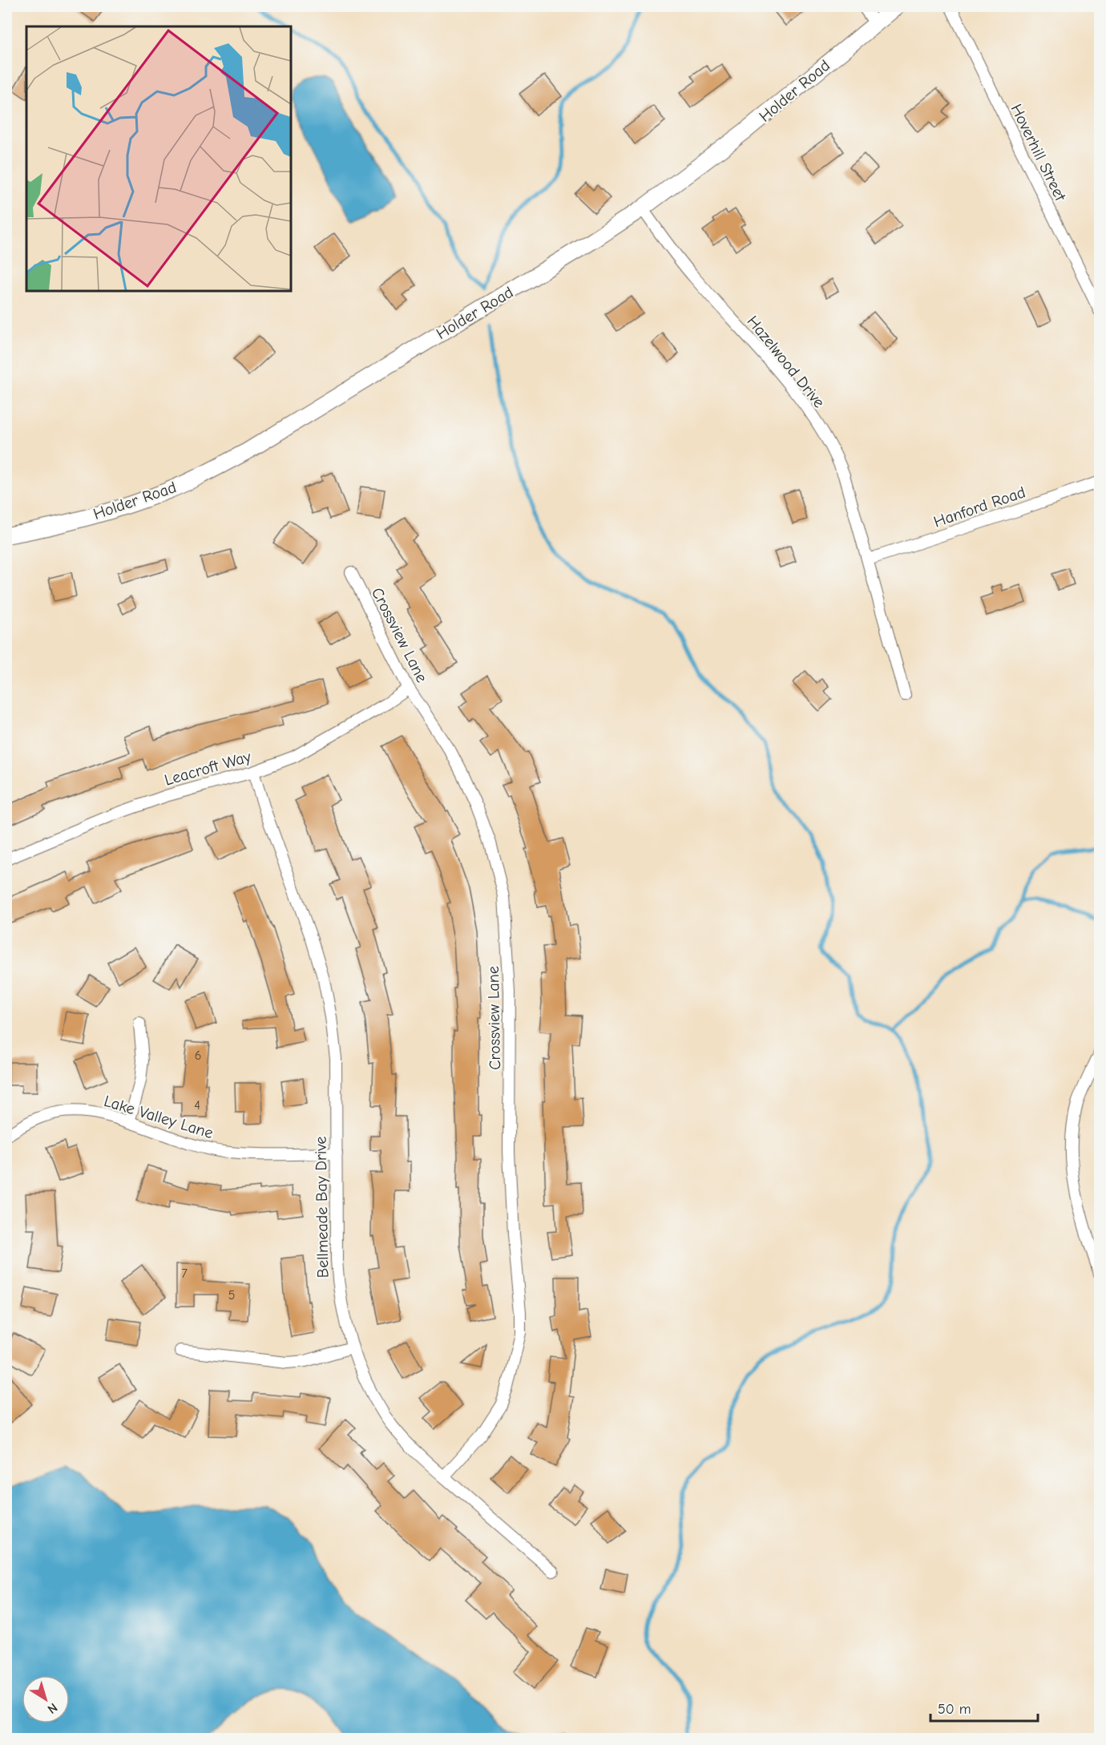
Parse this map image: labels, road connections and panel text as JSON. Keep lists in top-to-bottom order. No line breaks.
{"streets":{"street":["Holder Road","Hoverhill Street","Hazelwood Drive","Hanford Road","Crossview Lane","Leacroft Way","Lake Valley Lane","Bellmeade Bay Drive"]},"crossings":[["Holder Road","Hazelwood Drive"],["Hazelwood Drive","Hanford Road"],["Crossview Lane","Leacroft Way"],["Crossview Lane","Bellmeade Bay Drive"],["Leacroft Way","Bellmeade Bay Drive"],["Lake Valley Lane","Bellmeade Bay Drive"]],"house_numbers":["6","4","7","5"],"scale_bar":"50 m","north":"bottom right"}
